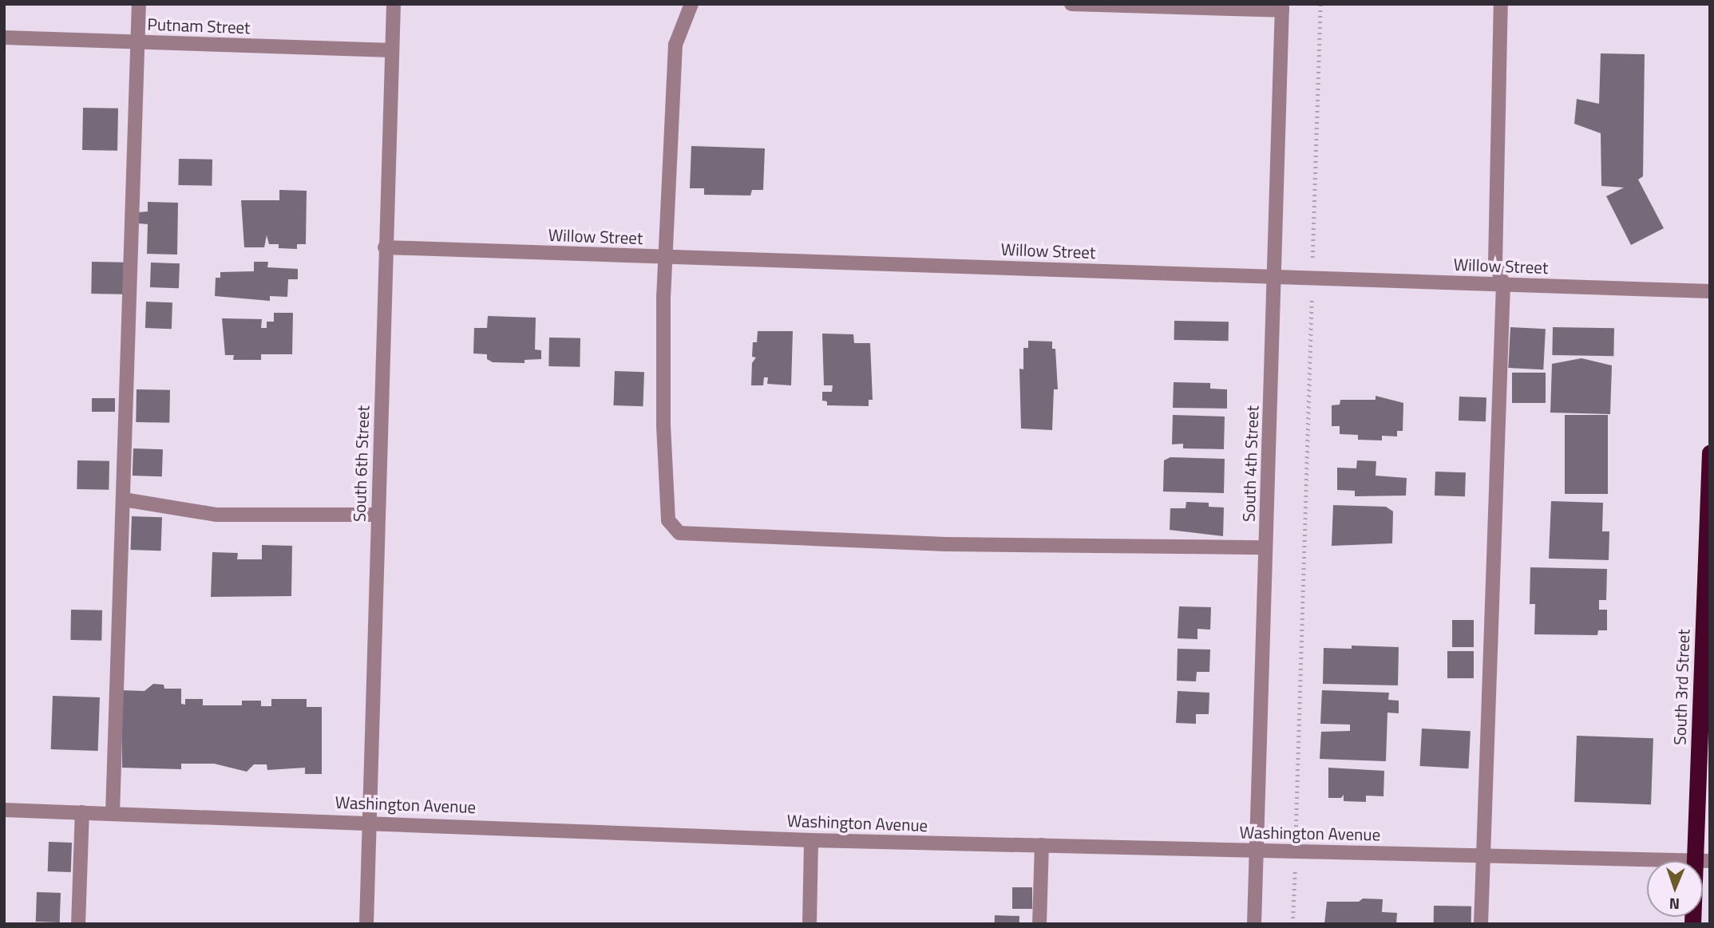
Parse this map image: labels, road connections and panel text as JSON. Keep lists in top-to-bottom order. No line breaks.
{"streets":{"highway":["South 3rd Street"],"street":["Putnam Street","Willow Street","South 6th Street","South 4th Street","Washington Avenue"]},"crossings":[["Putnam Street","South 6th Street"],["Willow Street","South 6th Street"],["Willow Street","South 4th Street"],["South 6th Street","Washington Avenue"],["South 4th Street","Washington Avenue"],["South 3rd Street","Washington Avenue"]],"north":"bottom"}
